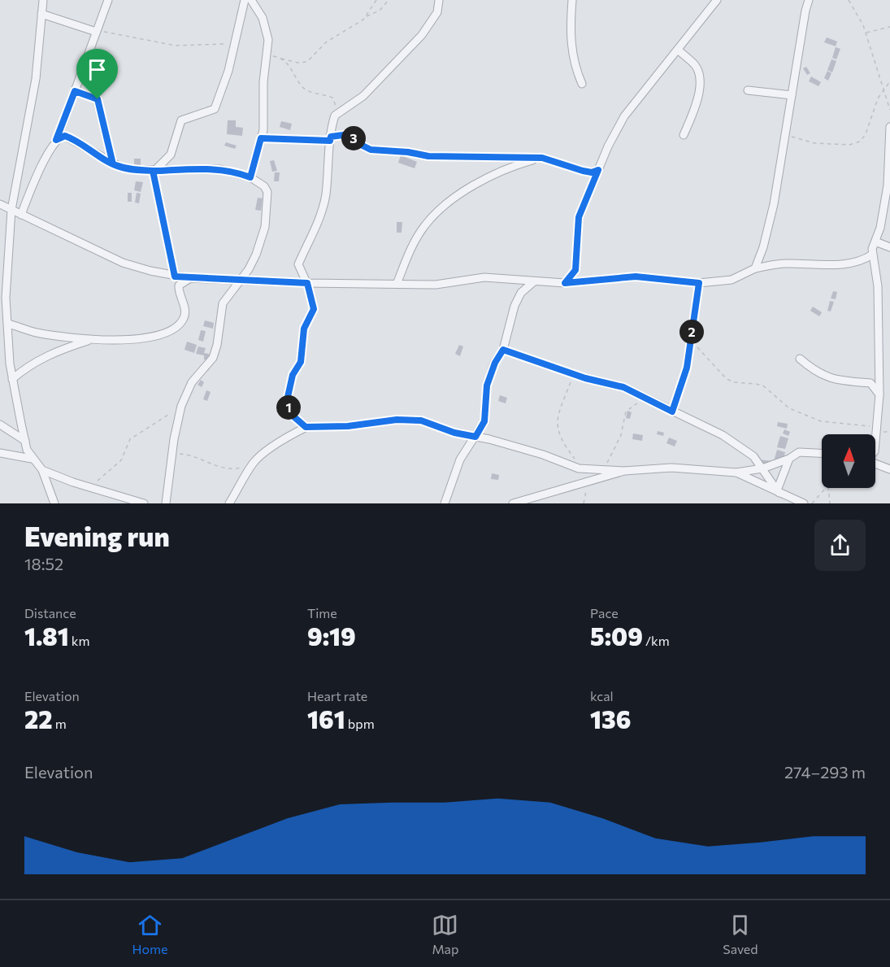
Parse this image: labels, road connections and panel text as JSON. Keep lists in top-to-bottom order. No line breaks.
{"north":"top","page":{"pins":["3","2","1"],"heading":["Evening run","18:52"],"stats":[["Distance","1.81 km"],["Time","9:19"],["Pace","5:09 /km"],["Elevation","22 m"],["Heart rate","161 bpm"],["kcal","136"]],"chart":["Elevation","274–293 m"],"tabs":["Home","Map","Saved"]}}
